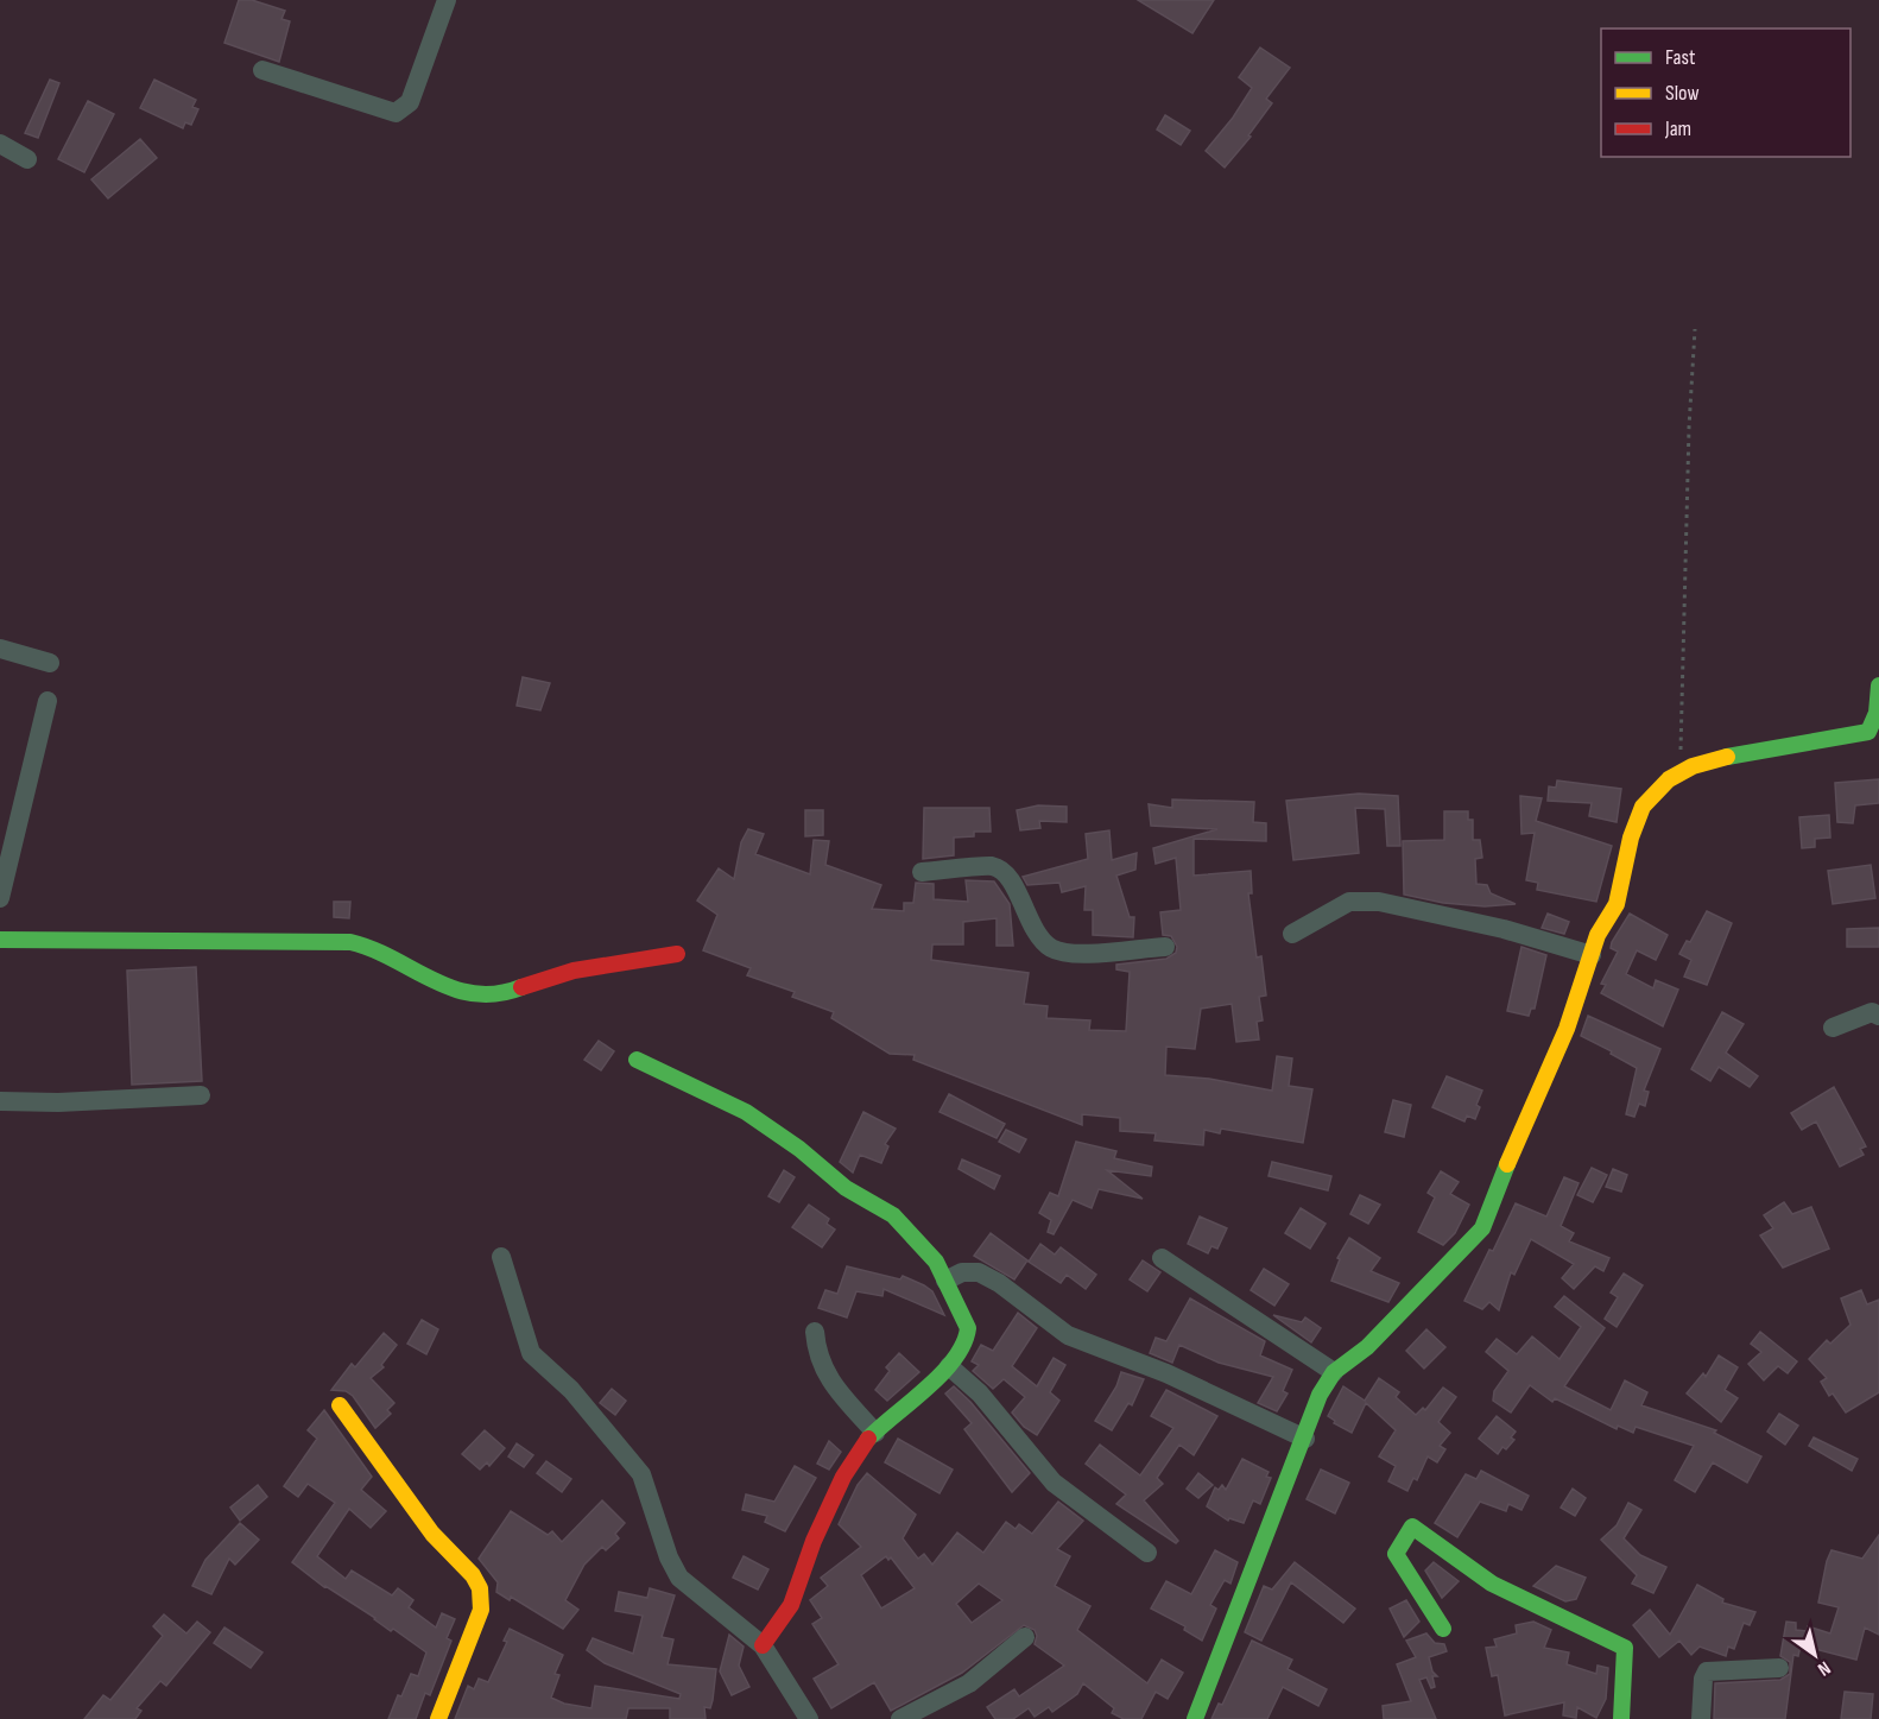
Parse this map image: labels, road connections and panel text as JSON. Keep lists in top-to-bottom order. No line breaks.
{"legend":["Fast","Slow","Jam"],"north":"bottom right"}
